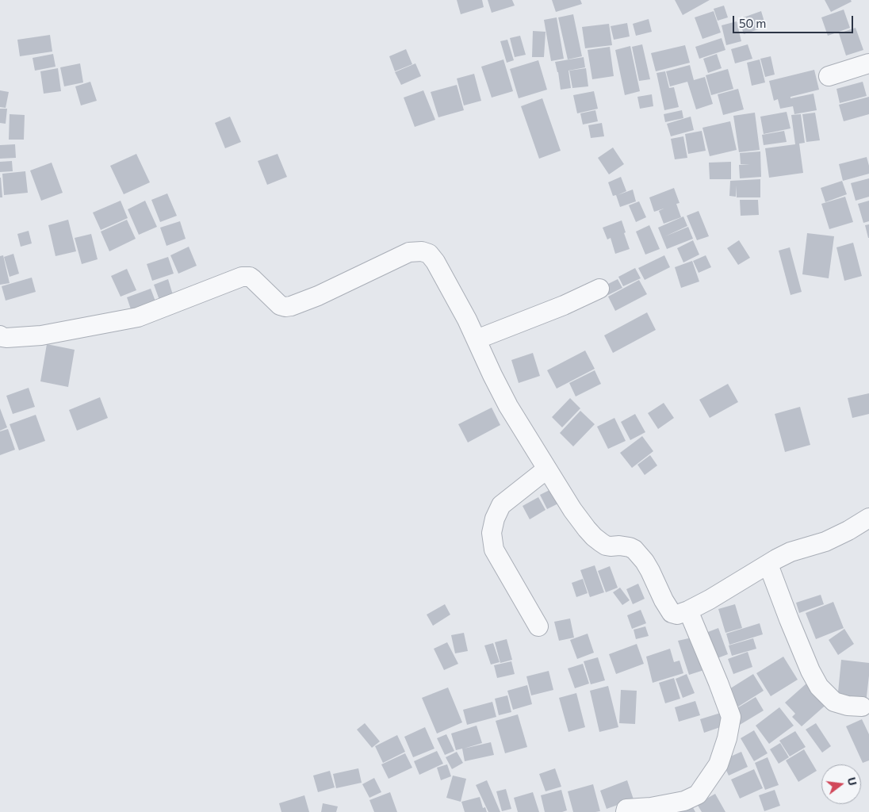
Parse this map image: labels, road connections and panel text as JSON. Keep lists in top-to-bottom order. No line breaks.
{"scale_bar":"50 m","north":"right"}
